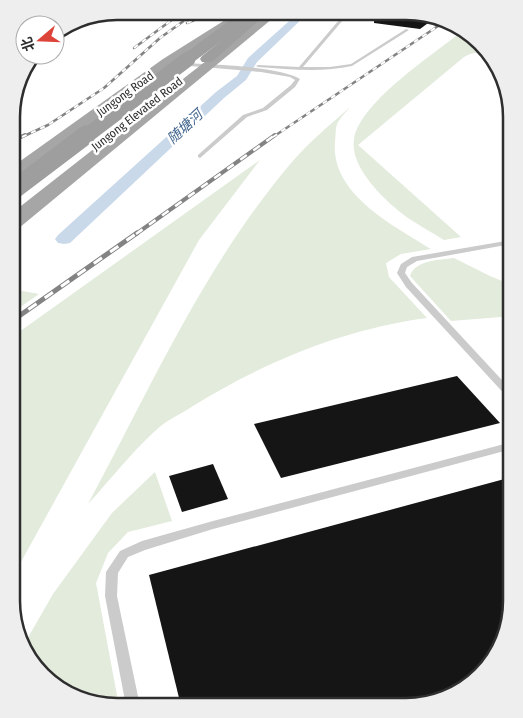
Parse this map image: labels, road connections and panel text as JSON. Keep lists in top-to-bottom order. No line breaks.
{"streets":{"highway":["Jungong Elevated Road"],"main road":["Jungong Road"]},"water":["随塘河"],"north":"left"}
